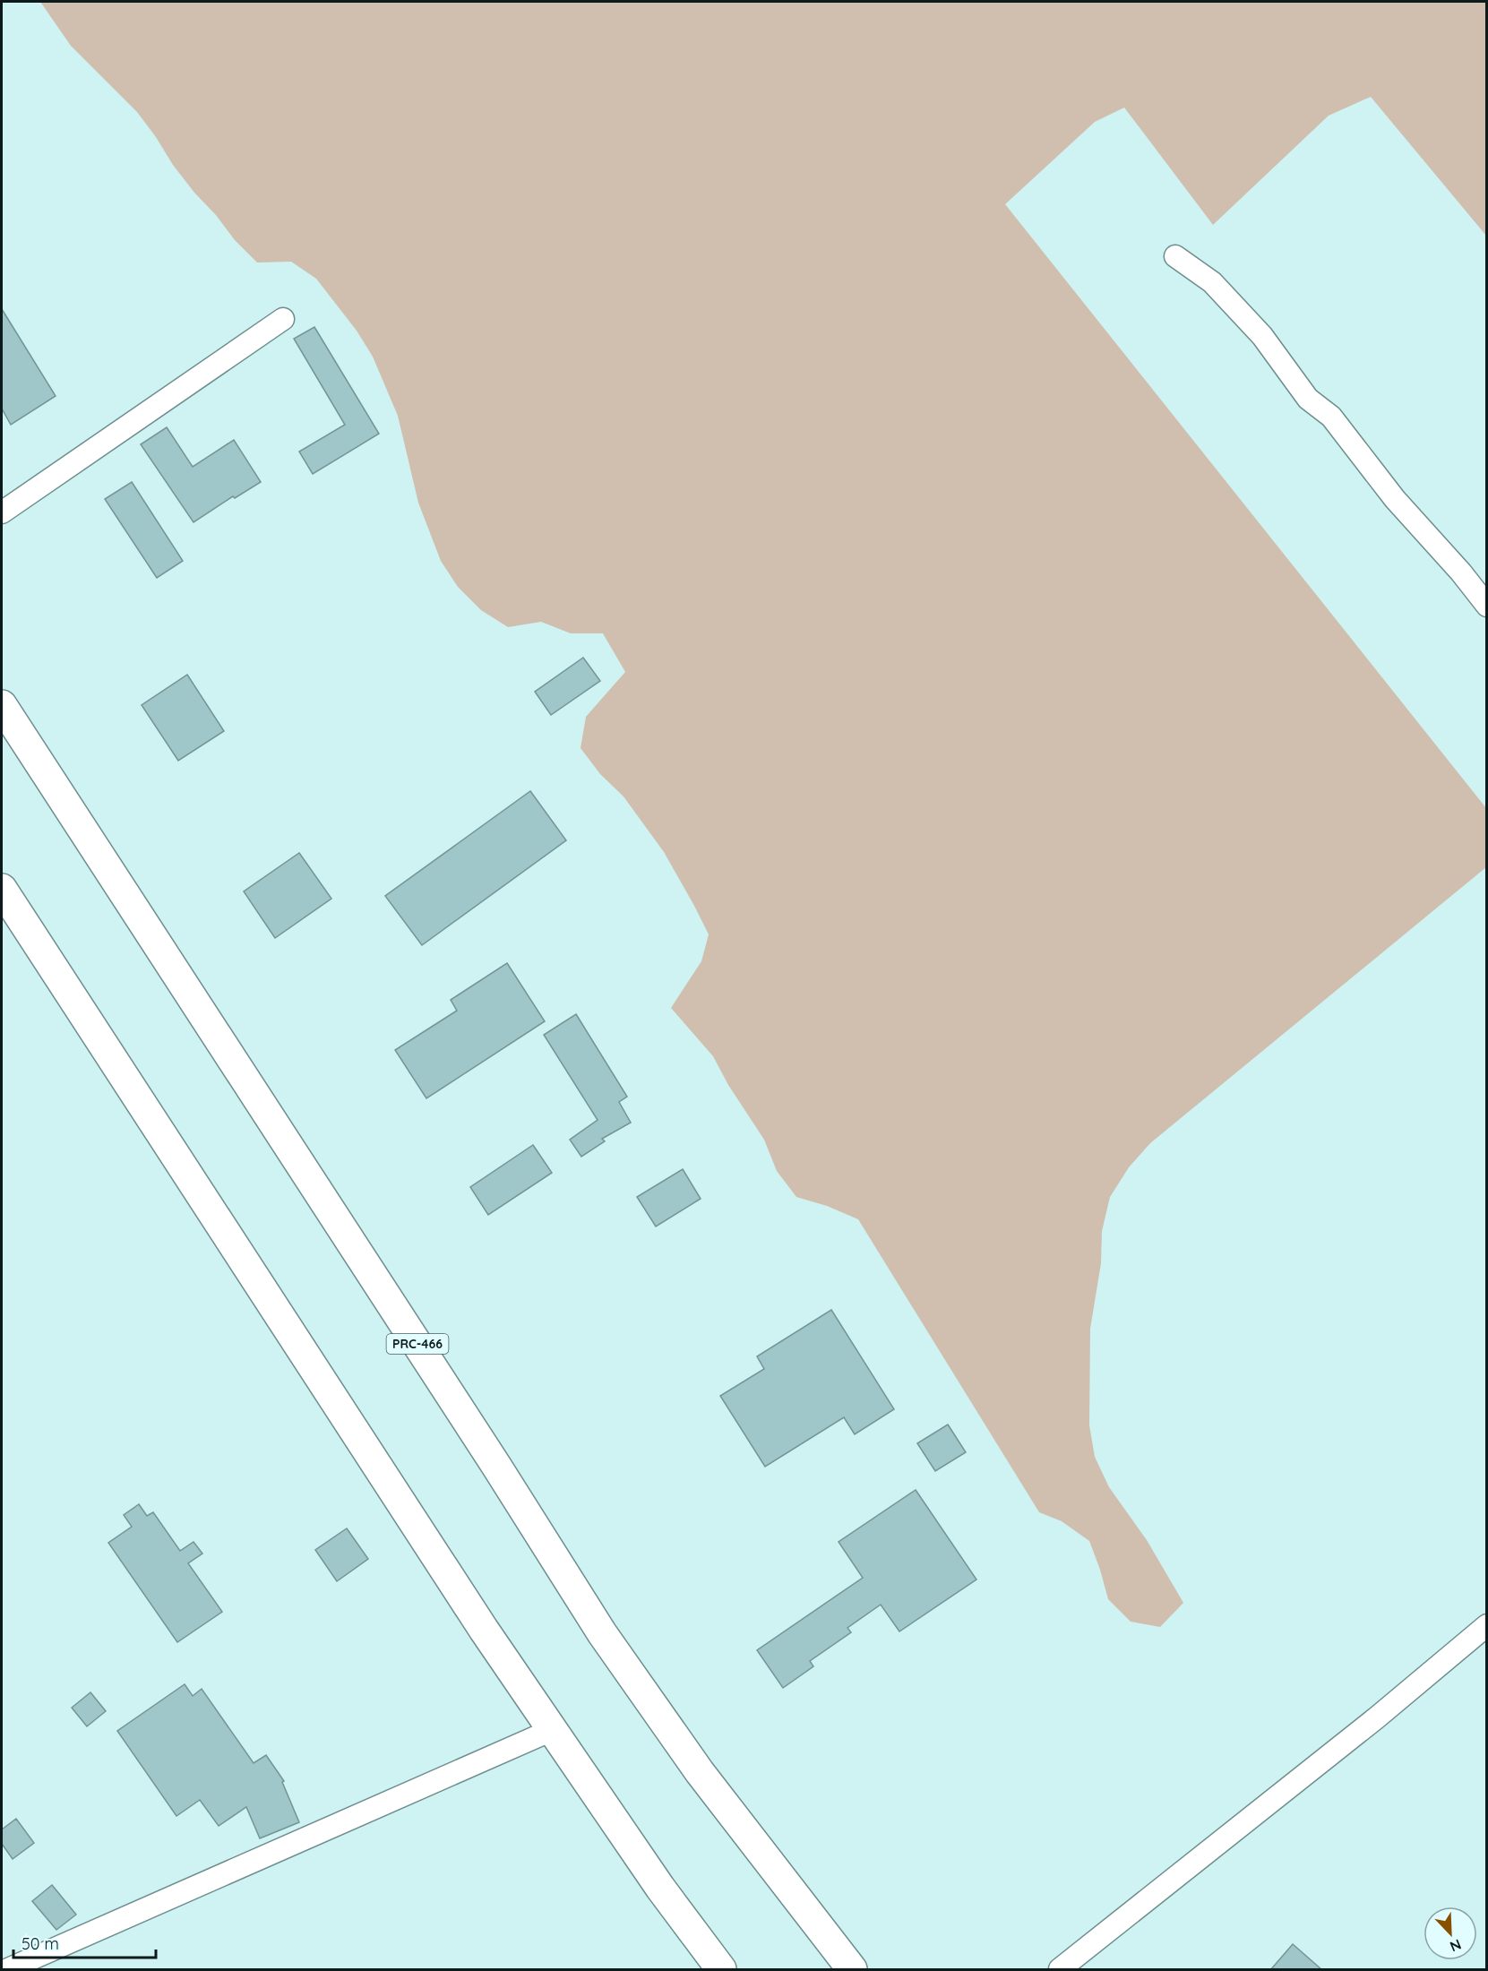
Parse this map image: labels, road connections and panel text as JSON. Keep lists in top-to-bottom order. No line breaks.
{"streets":{"highway":["PRC-466"]},"scale_bar":"50 m","north":"bottom right"}
